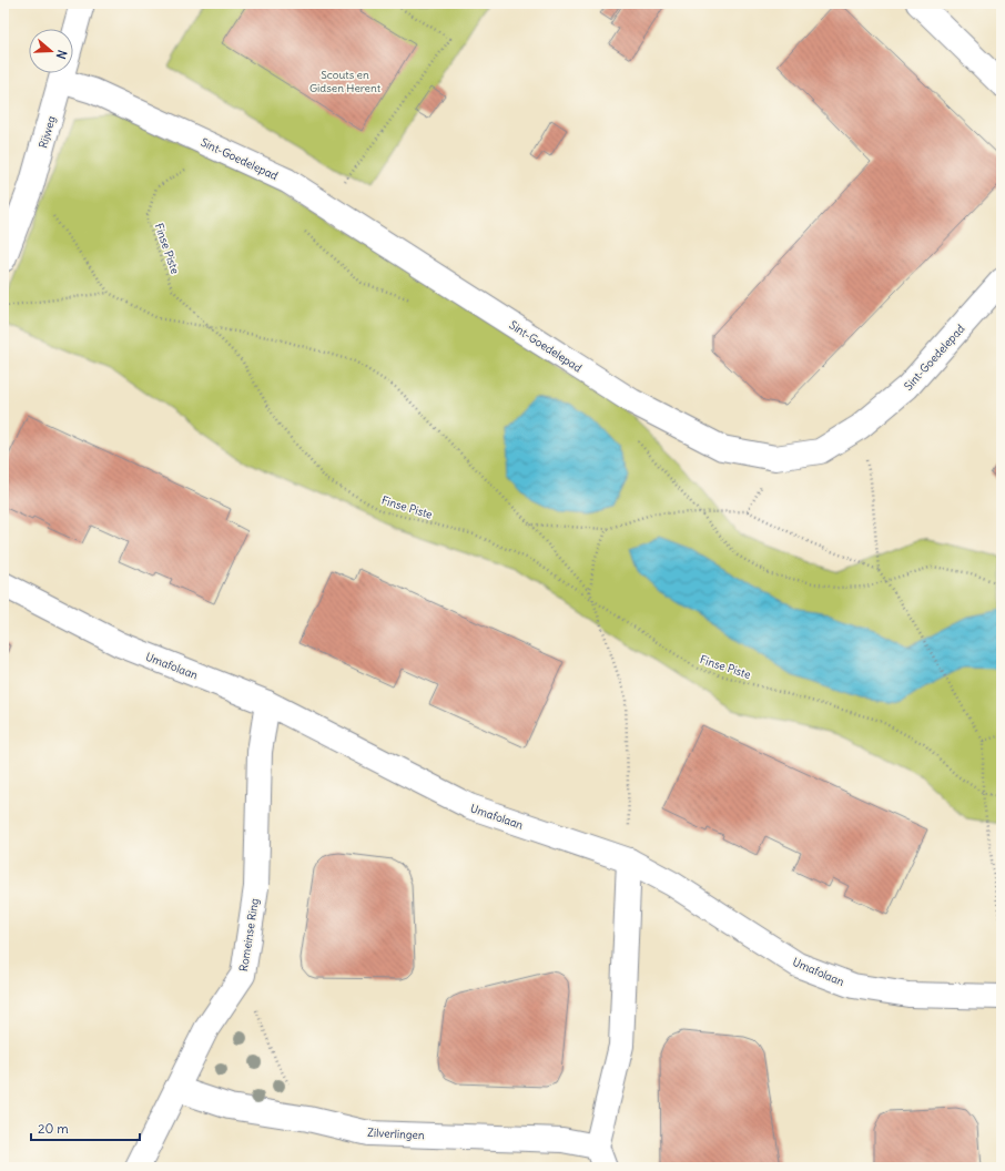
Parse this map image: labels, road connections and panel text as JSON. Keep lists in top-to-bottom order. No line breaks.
{"streets":{"street":["Rijweg","Sint-Goedelepad","Umafolaan","Romeinse Ring","Zilverlingen"],"path":["Finse Piste"]},"crossings":[["Rijweg","Sint-Goedelepad"],["Umafolaan","Romeinse Ring"],["Romeinse Ring","Zilverlingen"]],"parks":["Scouts en Gidsen Herent"],"scale_bar":"20 m","north":"right"}
